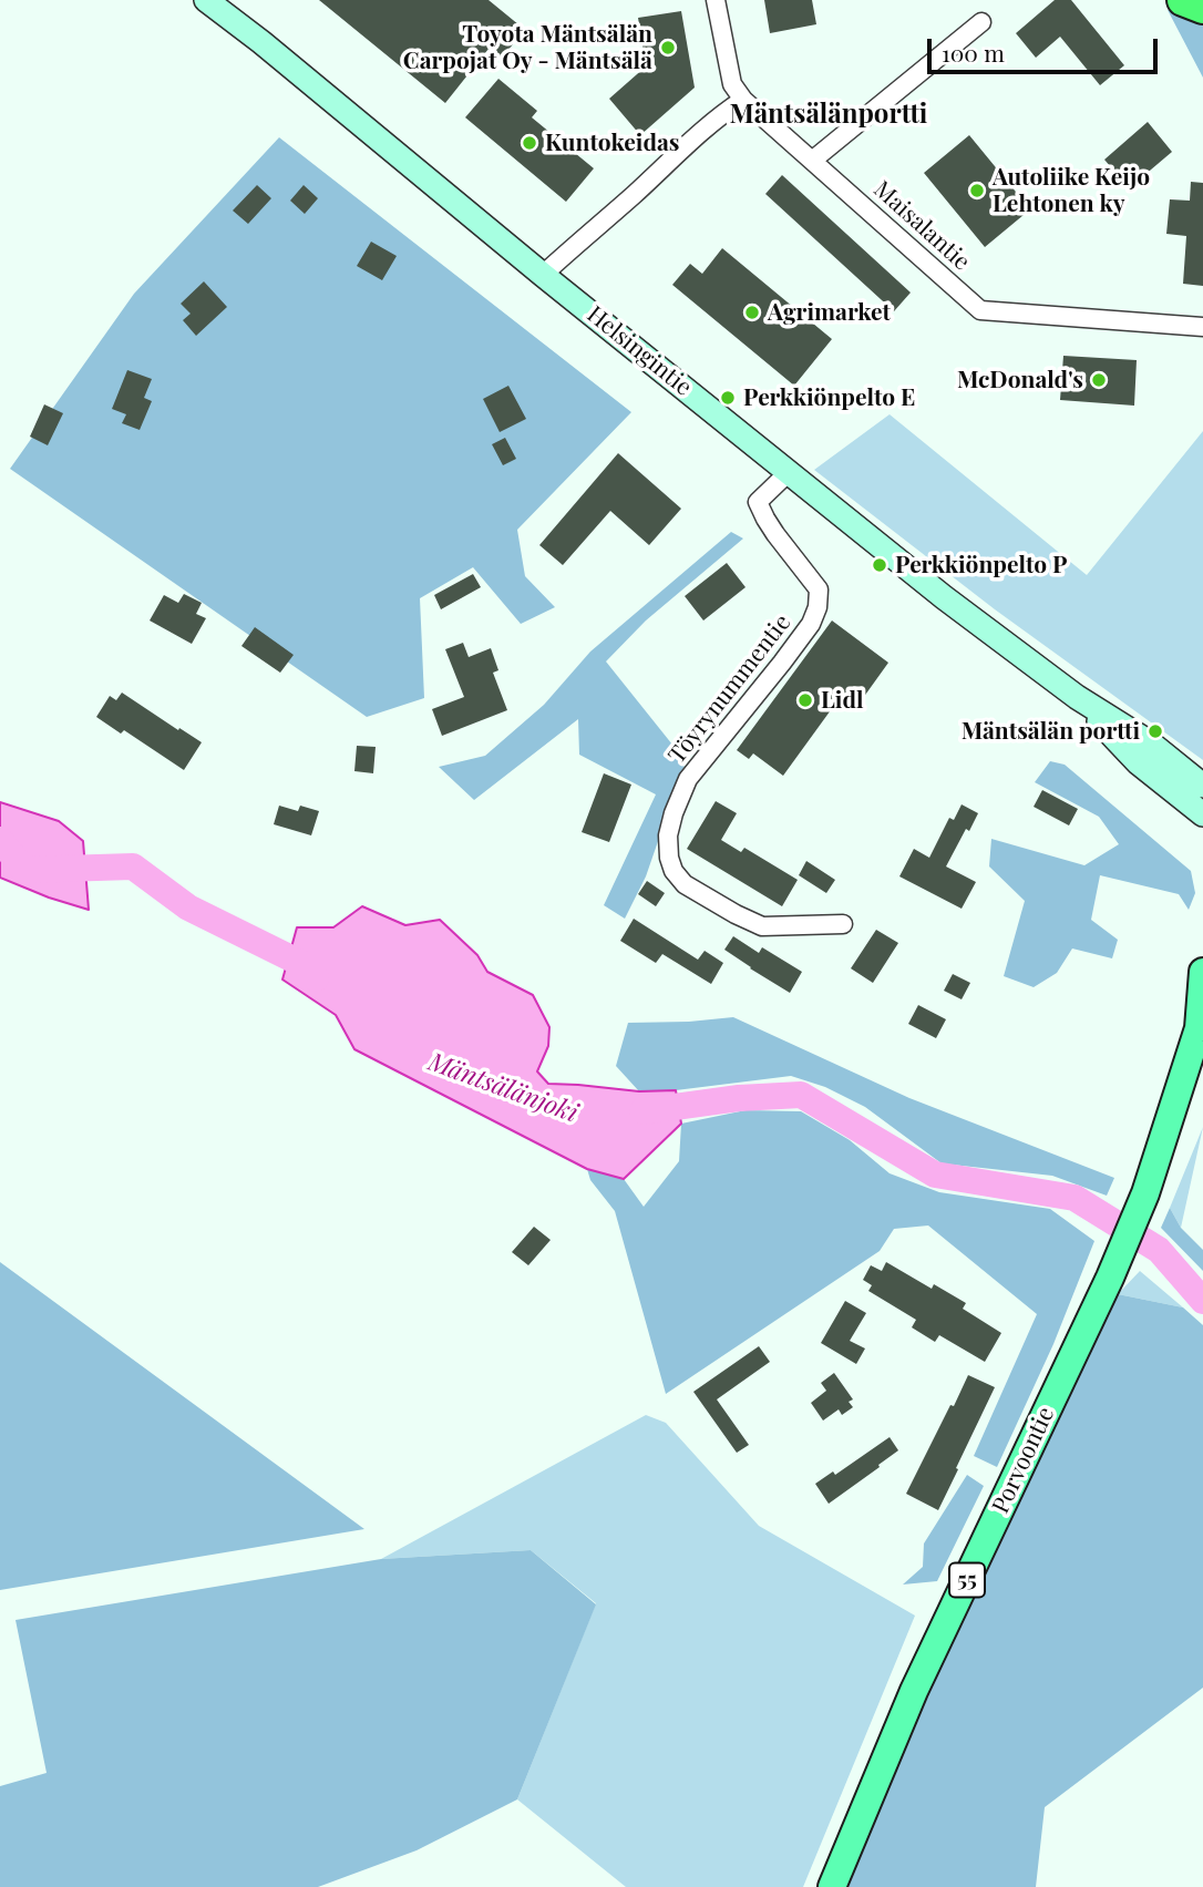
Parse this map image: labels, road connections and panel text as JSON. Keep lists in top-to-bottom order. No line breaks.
{"streets":{"main road":["Helsingintie","Porvoontie","55"],"street":["Maisalantie","Töyrynummentie"]},"crossings":[["Helsingintie","Töyrynummentie"]],"districts":["Mäntsälänportti"],"water":["Mäntsälänjoki"],"places":["Toyota Mäntsälän Carpojat Oy - Mäntsälä","Kuntokeidas","Autoliike Keijo Lehtonen ky","Agrimarket","McDonald's","Perkkiönpelto E","Perkkiönpelto P","Lidl","Mäntsälän portti"],"scale_bar":"100 m"}
